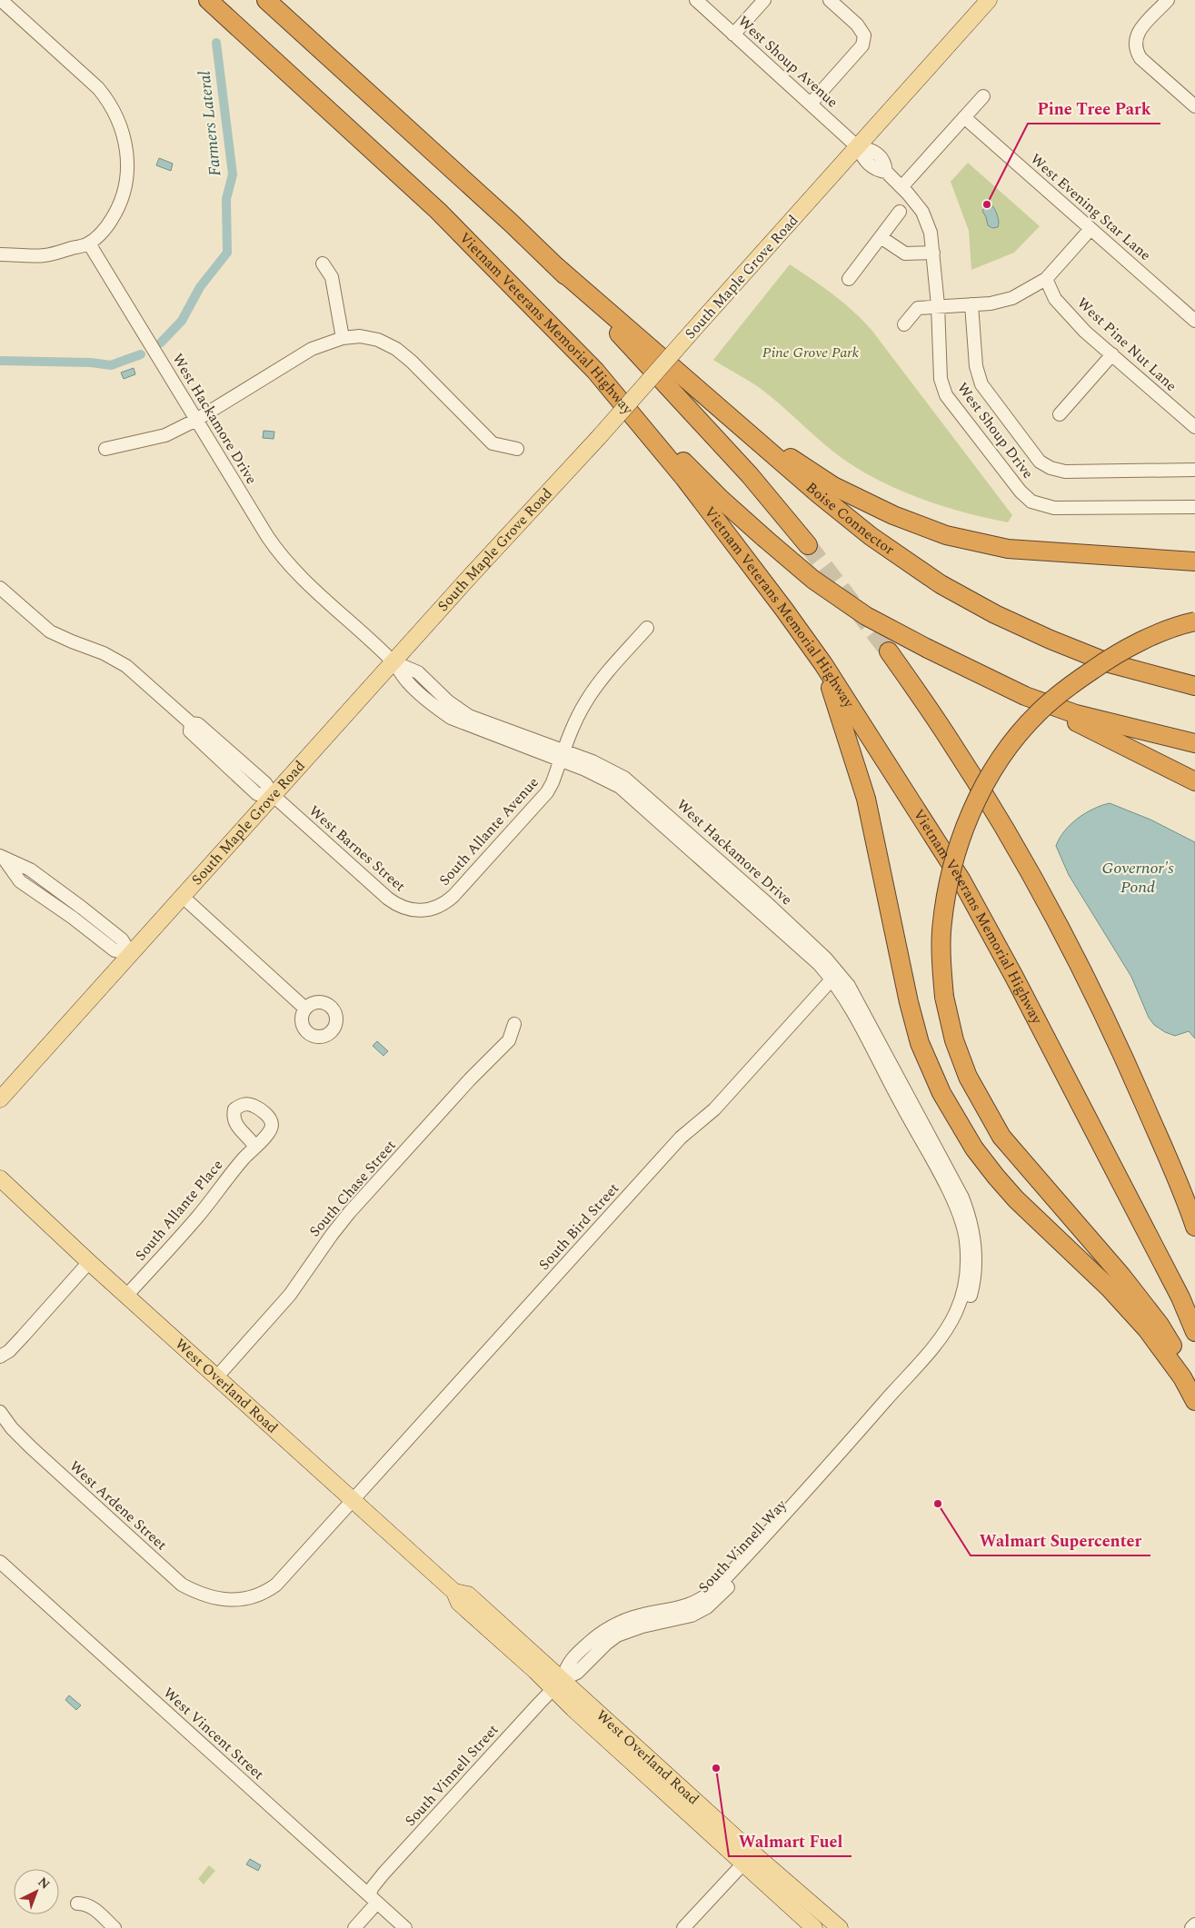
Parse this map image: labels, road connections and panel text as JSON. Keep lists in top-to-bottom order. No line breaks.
{"streets":{"highway":["Vietnam Veterans Memorial Highway","Boise Connector"],"main road":["South Maple Grove Road","West Overland Road"],"street":["West Shoup Avenue","West Evening Star Lane","West Pine Nut Lane","West Hackamore Drive","West Shoup Drive","South Allante Avenue","West Barnes Street","South Chase Street","South Allante Place","South Bird Street","West Ardene Street","South Vinnell Way","West Vincent Street","South Vinnell Street"]},"crossings":[["West Shoup Avenue","South Maple Grove Road"],["West Shoup Avenue","West Shoup Drive"],["South Maple Grove Road","West Hackamore Drive"],["South Maple Grove Road","West Barnes Street"],["West Hackamore Drive","South Allante Avenue"],["West Hackamore Drive","South Bird Street"],["West Hackamore Drive","South Vinnell Way"],["South Allante Avenue","West Barnes Street"],["South Chase Street","West Overland Road"],["South Allante Place","West Overland Road"],["South Bird Street","West Overland Road"],["South Bird Street","West Ardene Street"],["West Overland Road","South Vinnell Way"],["West Overland Road","South Vinnell Street"],["South Vinnell Way","South Vinnell Street"],["West Vincent Street","South Vinnell Street"]],"water":["Farmers Lateral","Governor's Pond"],"parks":["Pine Grove Park"],"places":["Pine Tree Park","Walmart Supercenter","Walmart Fuel"],"north":"top right"}
